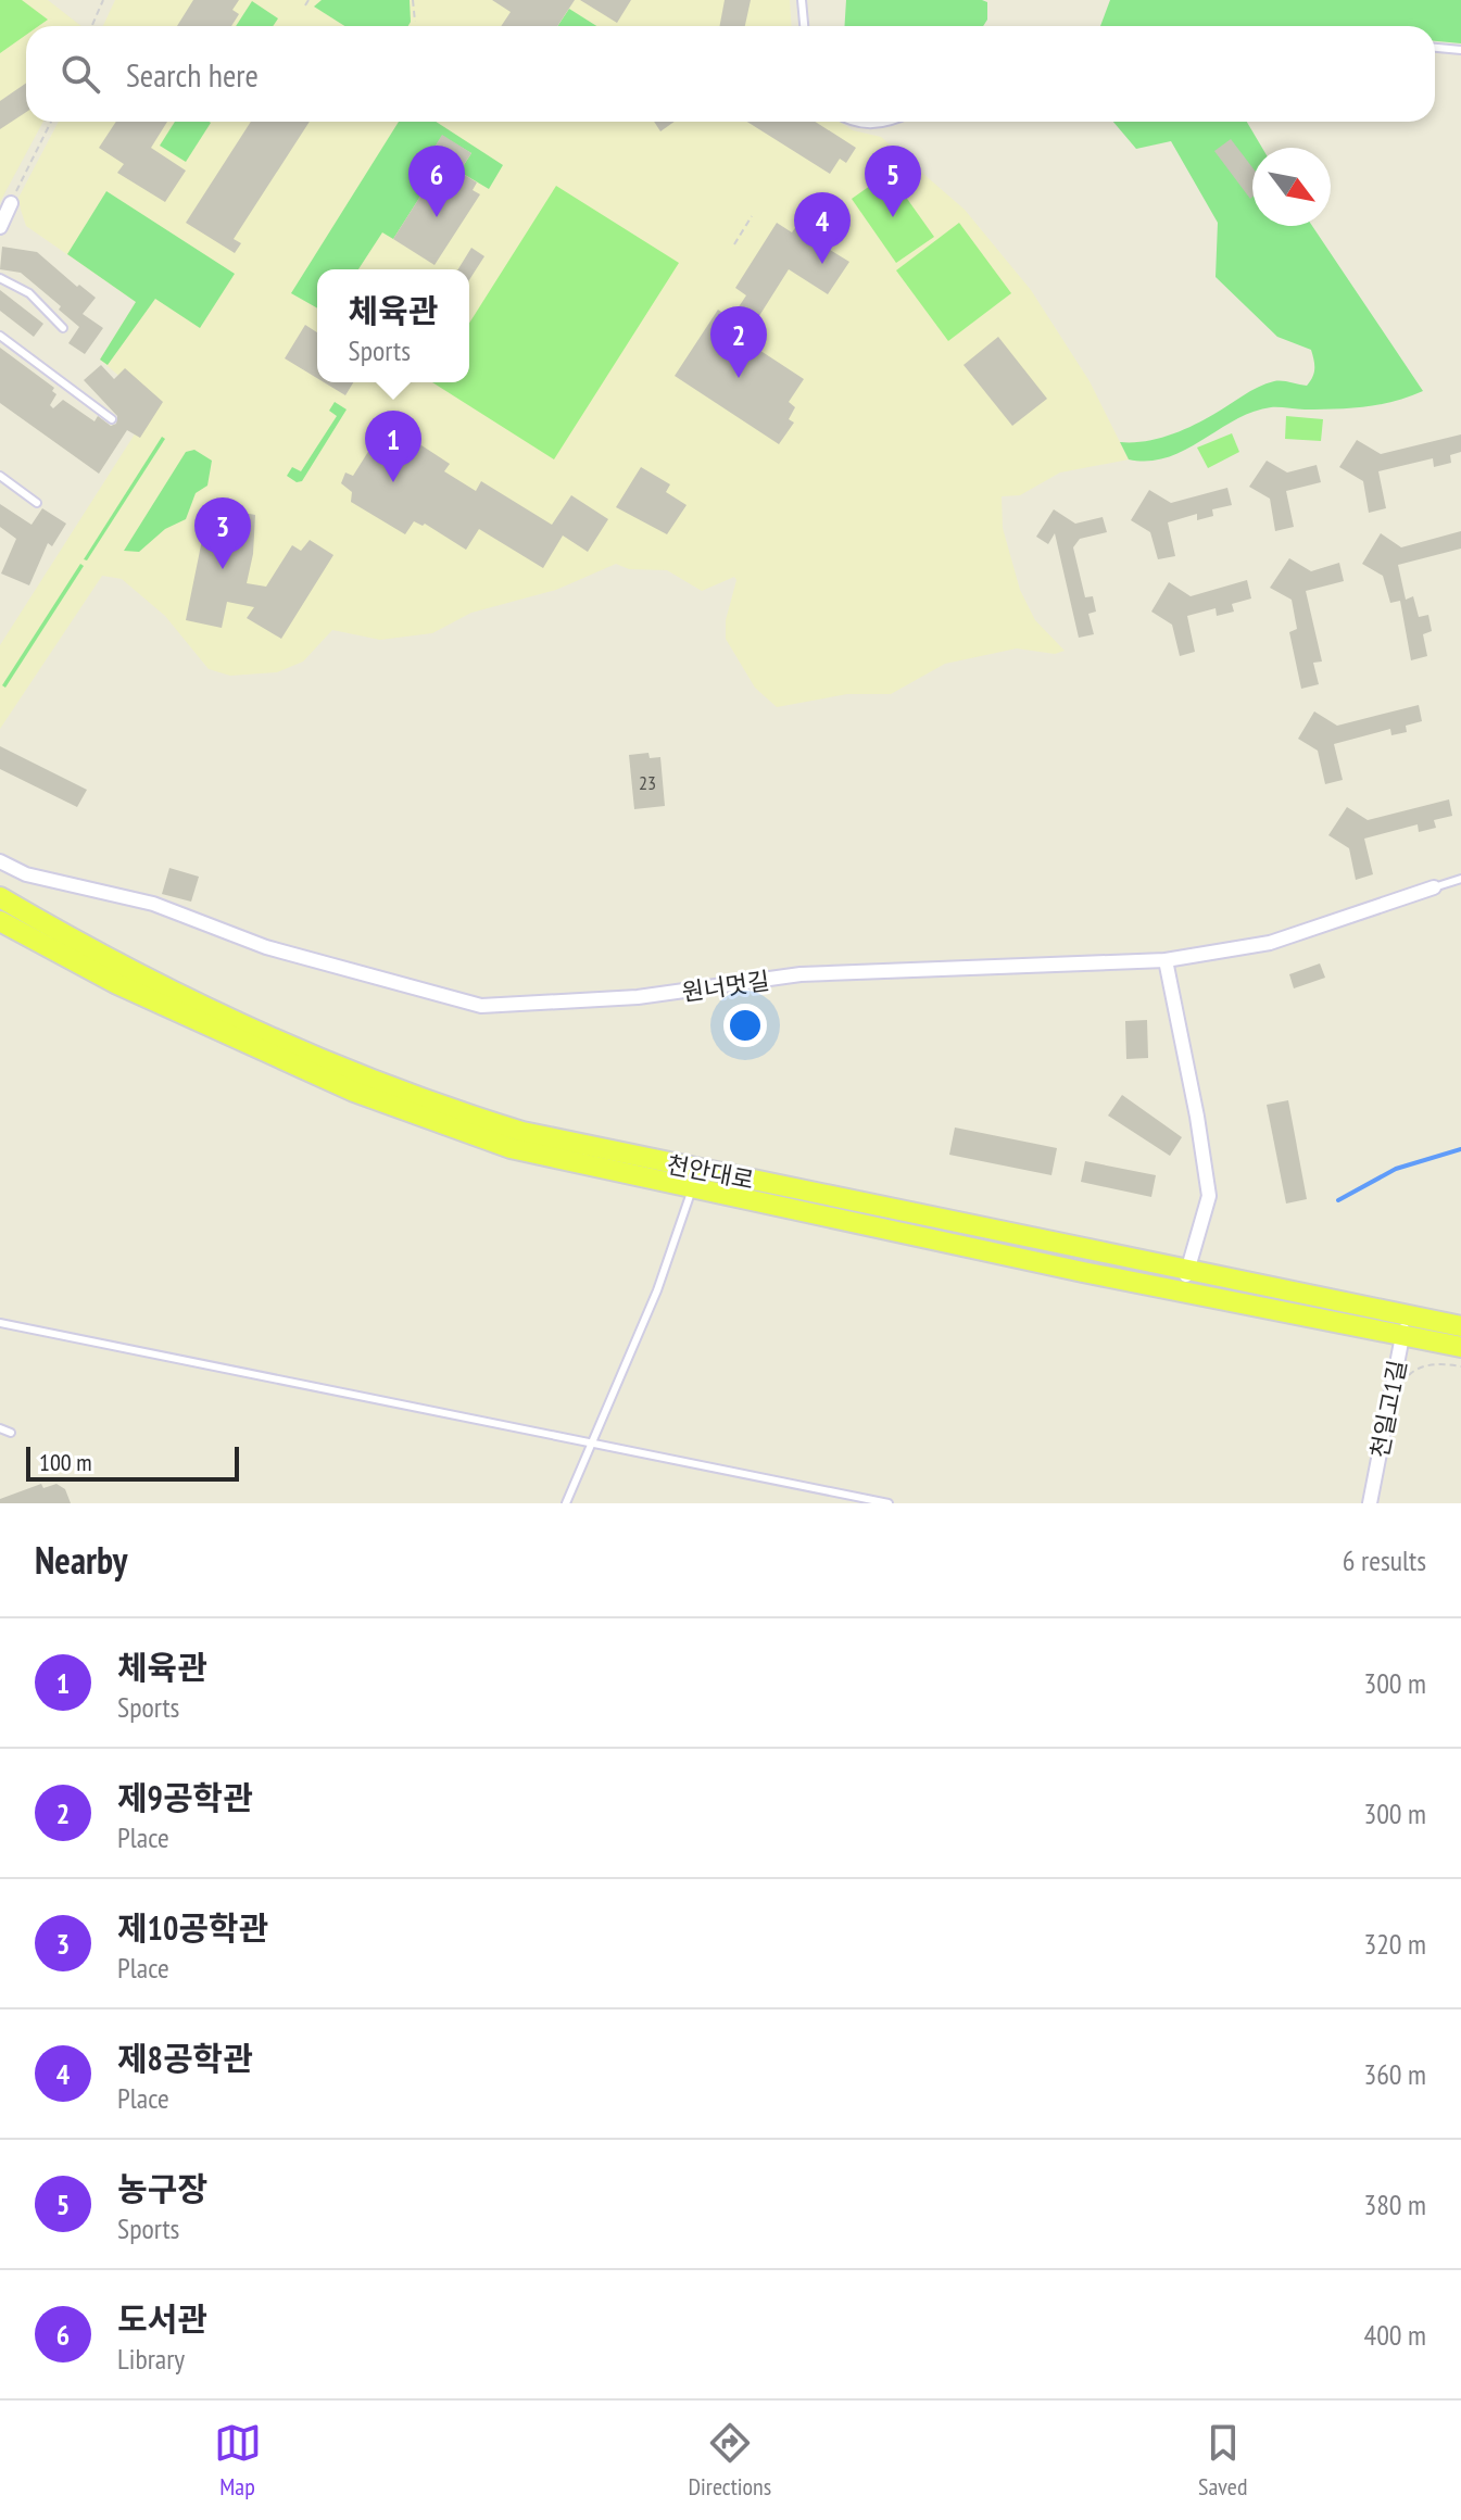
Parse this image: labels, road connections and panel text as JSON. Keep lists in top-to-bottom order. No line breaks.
{"streets":{"main road":["천안대로"],"street":["원너멋길","천일고1길"]},"crossings":[["천안대로","천일고1길"]],"house_numbers":["23"],"scale_bar":"100 m","north":"bottom right","page":{"search":"Search here","pins":["5","6","4","2","1","3"],"popup":["체육관","Sports"],"scale":"100 m","heading":["Nearby","6 results"],"list":[{"mark":"1","name":"체육관","note":"Sports","value":"300 m"},{"mark":"2","name":"제9공학관","note":"Place","value":"300 m"},{"mark":"3","name":"제10공학관","note":"Place","value":"320 m"},{"mark":"4","name":"제8공학관","note":"Place","value":"360 m"},{"mark":"5","name":"농구장","note":"Sports","value":"380 m"},{"mark":"6","name":"도서관","note":"Library","value":"400 m"}],"nav":["Map","Directions","Saved"]}}
